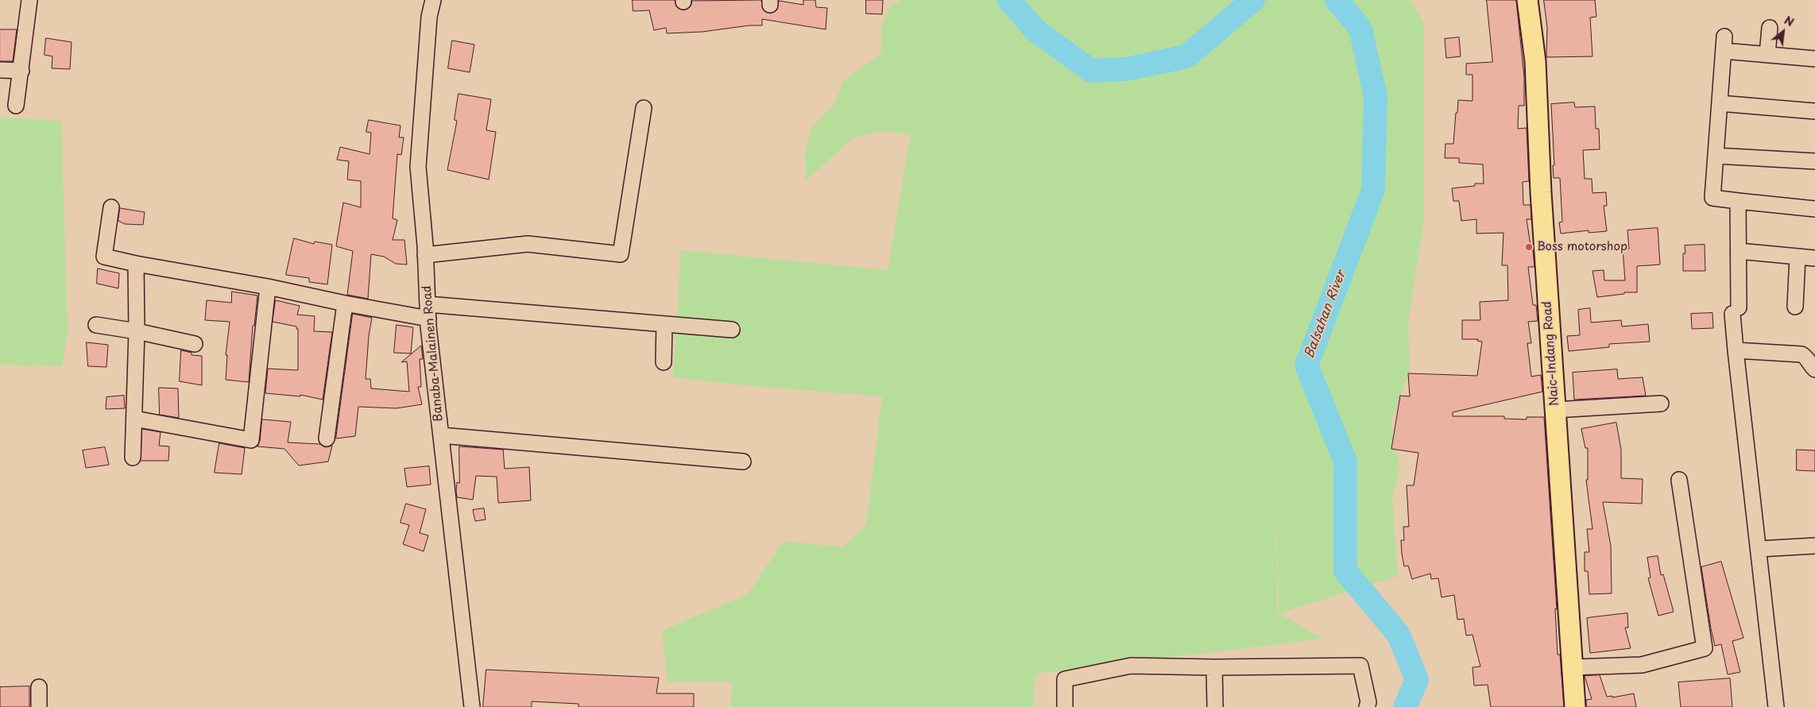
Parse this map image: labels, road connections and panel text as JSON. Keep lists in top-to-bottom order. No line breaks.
{"streets":{"main road":["Naic–Indang Road"],"street":["Banaba-Malainen Road"]},"water":["Balsahan River"],"places":["Boss motorshop"],"north":"top right"}
